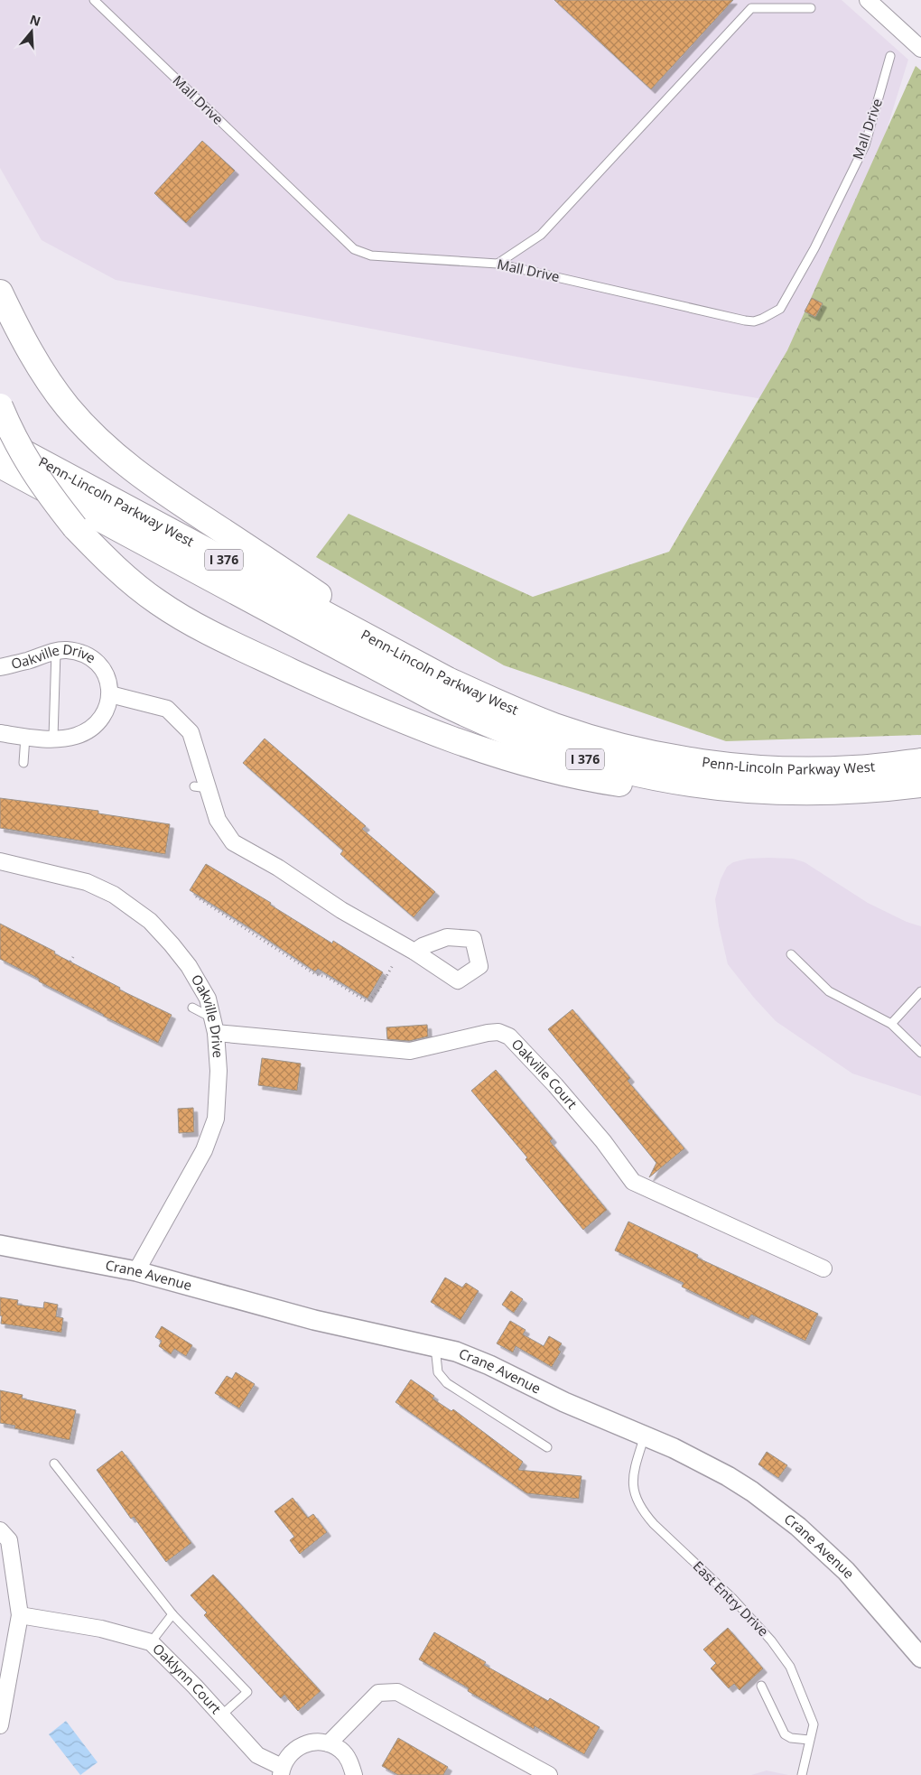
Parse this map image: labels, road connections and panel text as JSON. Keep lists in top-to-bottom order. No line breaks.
{"streets":{"highway":["Penn-Lincoln Parkway West","I 376"],"street":["Oakville Drive","Oakville Court","Crane Avenue","Oaklynn Court"],"lane":["Mall Drive","East Entry Drive"]},"crossings":[["Oakville Drive","Oakville Court"],["Oakville Drive","Crane Avenue"],["Crane Avenue","East Entry Drive"]],"north":"top"}
